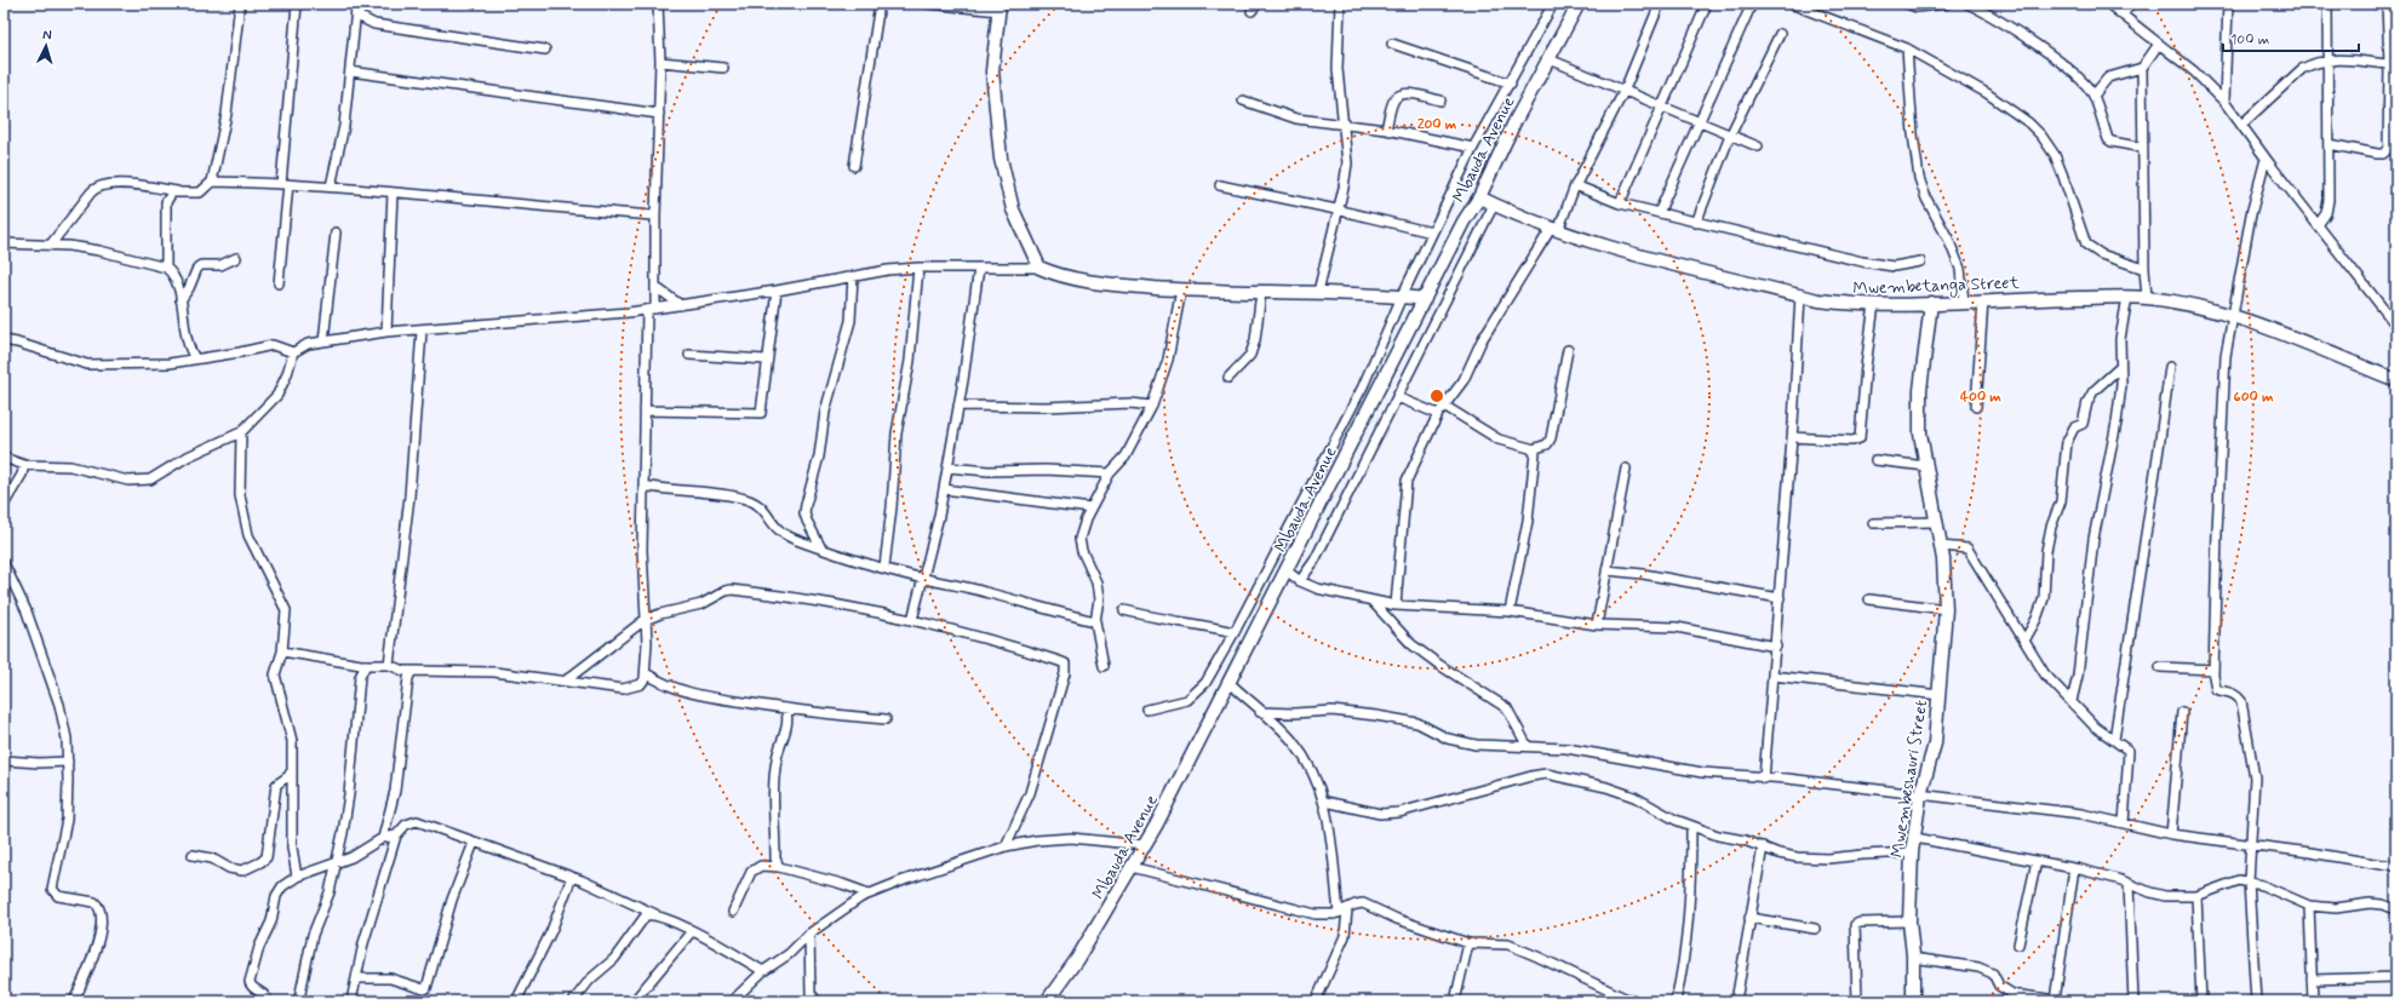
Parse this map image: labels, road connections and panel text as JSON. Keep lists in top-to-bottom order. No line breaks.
{"streets":{"street":["Mbauda Avenue","Mwembetanga Street","Mwembeshauri Street"]},"crossings":[["Mbauda Avenue","Mwembetanga Street"],["Mwembetanga Street","Mwembeshauri Street"]],"scale_bar":"100 m","north":"top","rings":["200 m","400 m","600 m"]}
